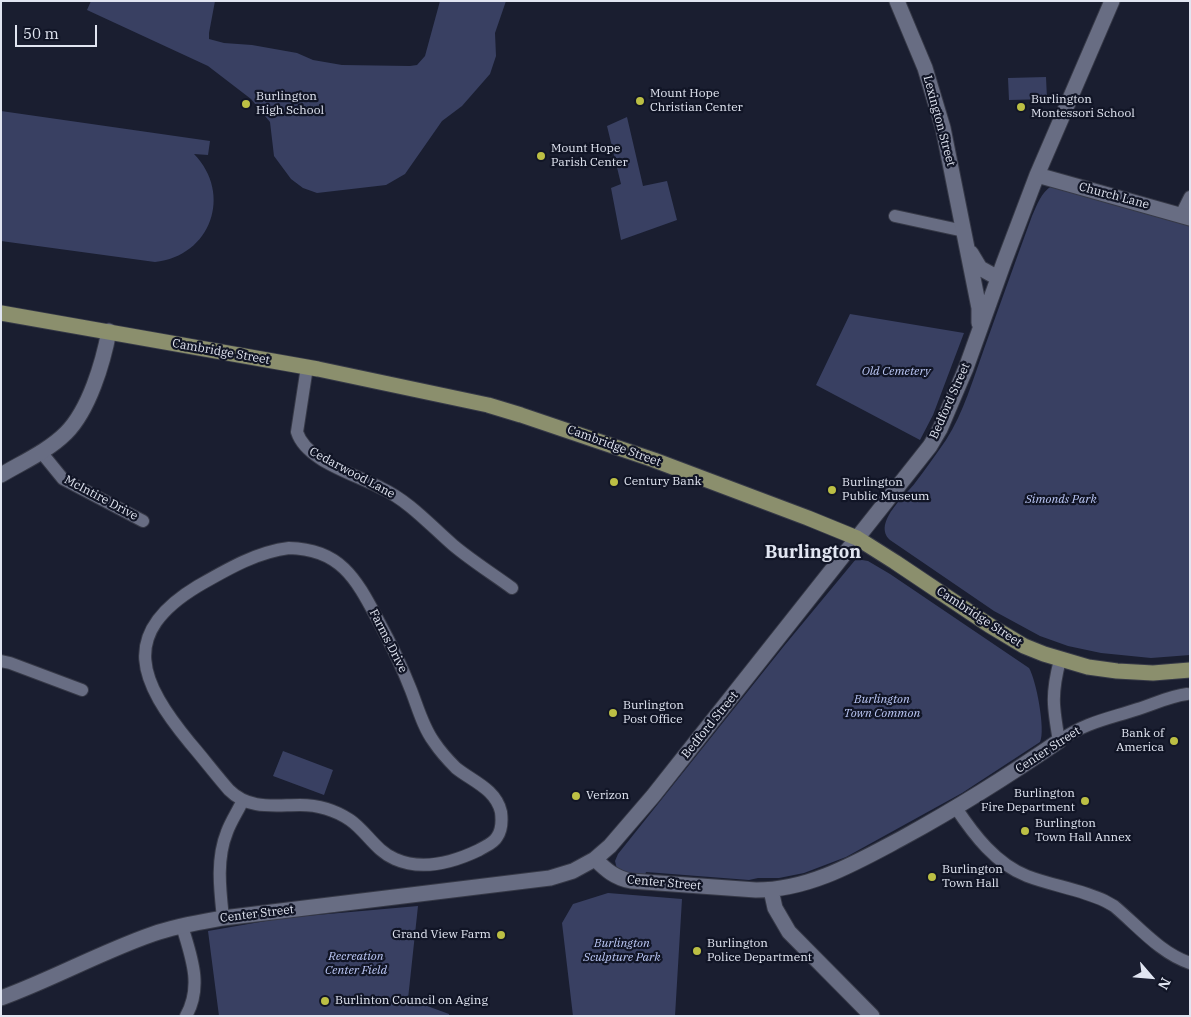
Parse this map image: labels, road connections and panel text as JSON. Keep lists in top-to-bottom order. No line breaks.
{"streets":{"main road":["Lexington Street","Church Lane","Cambridge Street","Bedford Street","Center Street"],"street":["Cedarwood Lane","McIntire Drive","Farms Drive"]},"crossings":[["Lexington Street","Bedford Street"],["Church Lane","Bedford Street"],["Cambridge Street","Bedford Street"],["Cambridge Street","Cedarwood Lane"],["Bedford Street","Center Street"]],"districts":["Burlington"],"parks":["Old Cemetery","Simonds Park","Burlington Town Common","Burlington Sculpture Park","Recreation Center Field"],"places":["Mount Hope Christian Center","Burlington High School","Burlington Montessori School","Mount Hope Parish Center","Century Bank","Burlington Public Museum","Burlington Post Office","Bank of America","Verizon","Burlington Fire Department","Burlington Town Hall Annex","Burlington Town Hall","Grand View Farm","Burlington Police Department","Burlinton Council on Aging"],"scale_bar":"50 m","north":"bottom right"}
